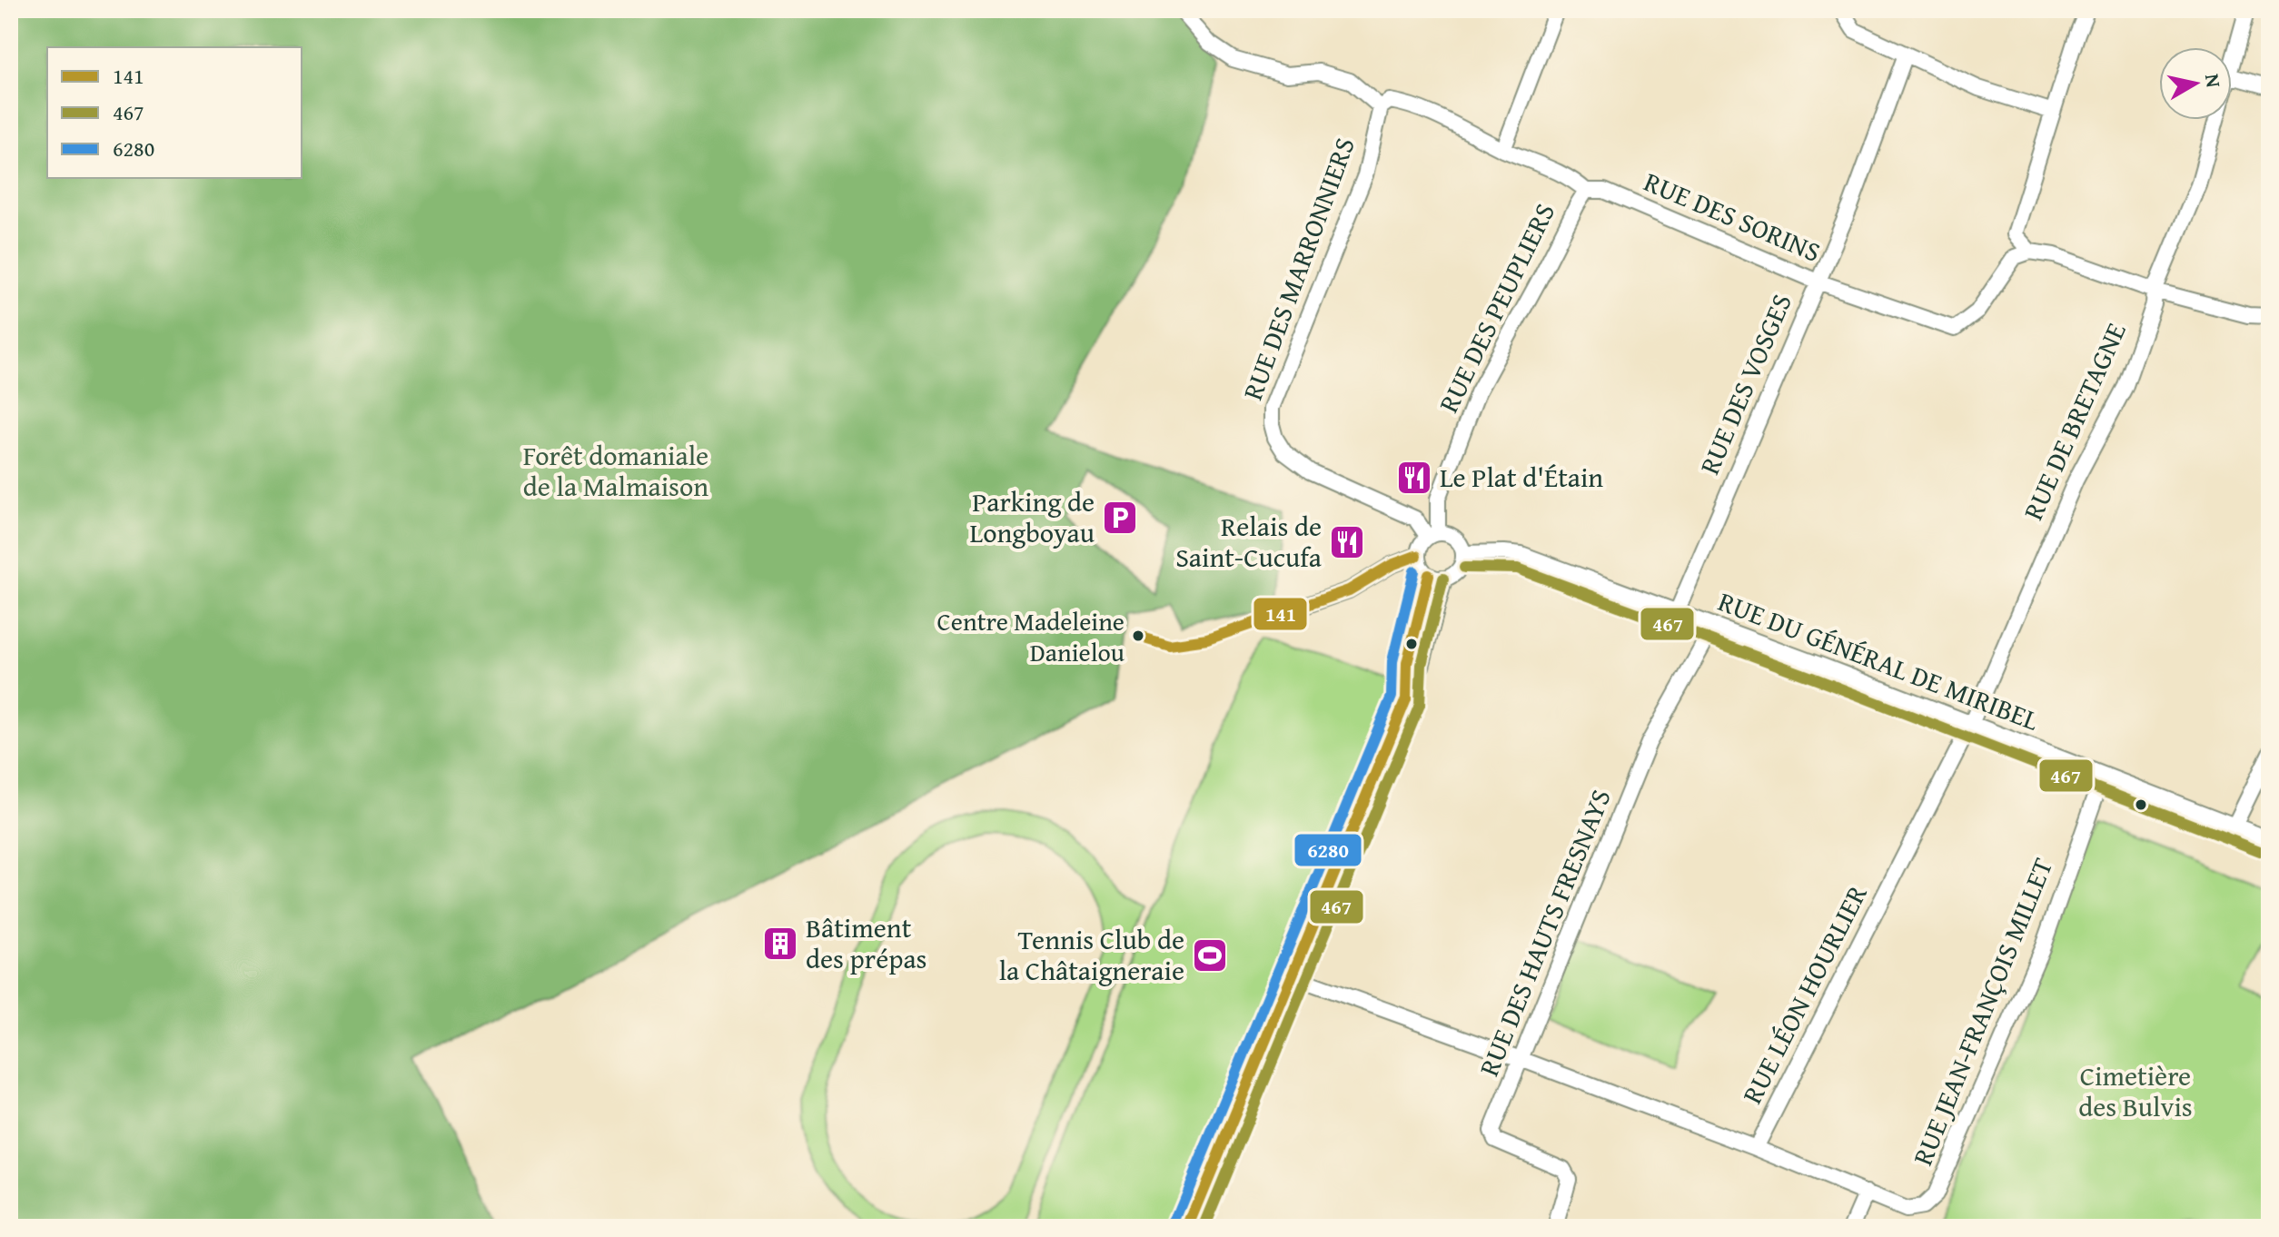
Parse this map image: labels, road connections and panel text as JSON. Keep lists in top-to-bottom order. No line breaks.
{"streets":{"street":["RUE DES SORINS","RUE DES MARRONNIERS","RUE DES PEUPLIERS","RUE DES VOSGES","RUE DE BRETAGNE","RUE DU GÉNÉRAL DE MIRIBEL","RUE DES HAUTS FRESNAYS","RUE LÉON HOURLIER","RUE JEAN-FRANÇOIS MILLET"]},"crossings":[["RUE DES SORINS","RUE DES MARRONNIERS"],["RUE DES SORINS","RUE DES PEUPLIERS"],["RUE DES SORINS","RUE DES VOSGES"],["RUE DES MARRONNIERS","RUE DES PEUPLIERS"],["RUE DES MARRONNIERS","RUE DU GÉNÉRAL DE MIRIBEL"],["RUE DES PEUPLIERS","RUE DU GÉNÉRAL DE MIRIBEL"],["RUE DES VOSGES","RUE DU GÉNÉRAL DE MIRIBEL"],["RUE DE BRETAGNE","RUE DU GÉNÉRAL DE MIRIBEL"],["RUE DE BRETAGNE","RUE LÉON HOURLIER"],["RUE DU GÉNÉRAL DE MIRIBEL","RUE DES HAUTS FRESNAYS"],["RUE DU GÉNÉRAL DE MIRIBEL","RUE LÉON HOURLIER"],["RUE DU GÉNÉRAL DE MIRIBEL","RUE JEAN-FRANÇOIS MILLET"],["RUE LÉON HOURLIER","RUE JEAN-FRANÇOIS MILLET"]],"parks":["Forêt domaniale de la Malmaison","Cimetière des Bulvis"],"places":{"restaurant":["Le Plat d'Étain","Relais de Saint-Cucufa"],"parking":["Parking de Longboyau"],"other":["Centre Madeleine Danielou"],"building":["Bâtiment des prépas"],"sports":["Tennis Club de la Châtaigneraie"]},"lines":["transit line 141","transit line 467","transit line 6280"],"legend":["141","467","6280"],"north":"right"}
